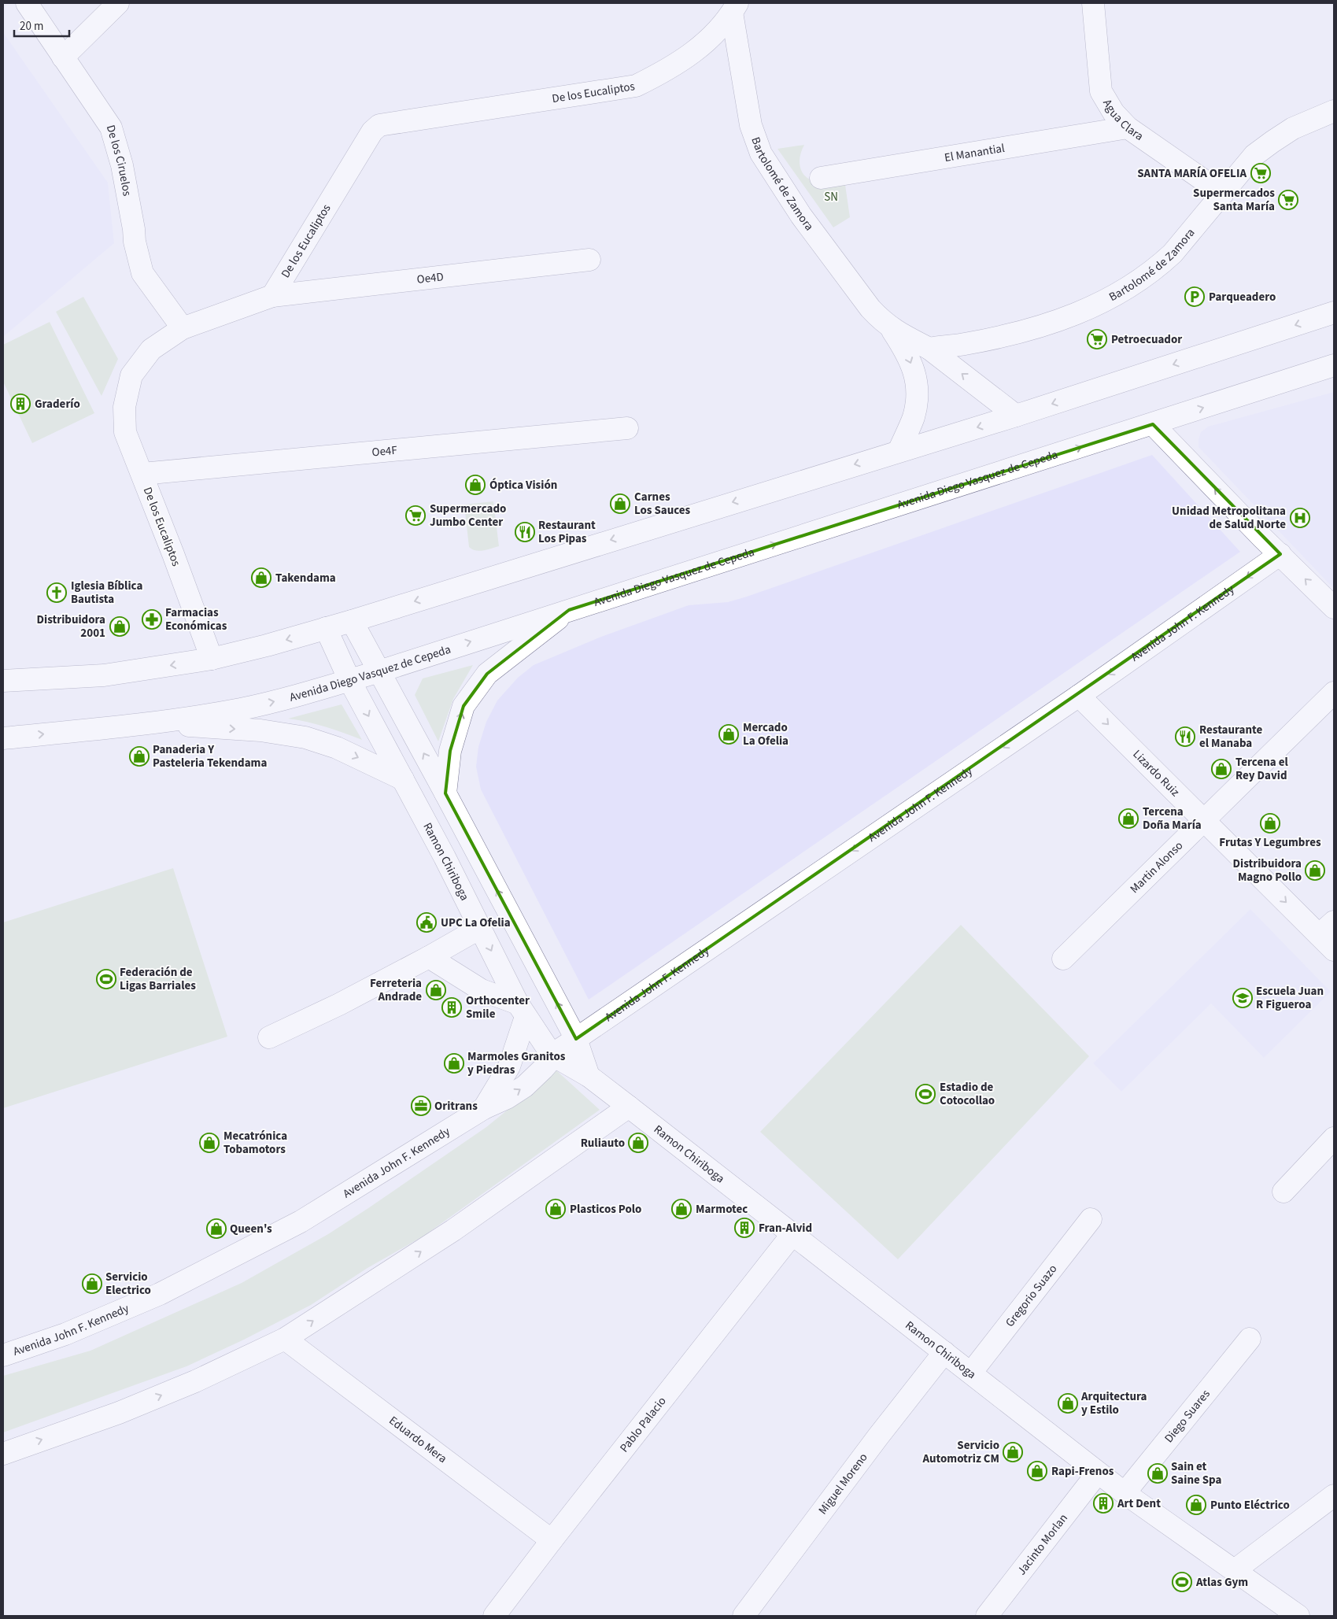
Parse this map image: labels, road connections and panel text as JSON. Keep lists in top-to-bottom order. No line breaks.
{"streets":{"street":["De los Eucaliptos","Agua Clara","El Manantial","De los Ciruelos","Bartolomé de Zamora","Oe4D","Oe4F","Avenida Diego Vasquez de Cepeda","Avenida John F. Kennedy","Lizardo Ruiz","Ramon Chiriboga","Martin Alonso","Gregorio Suazo","Diego Suares","Pablo Palacio","Eduardo Mera","Miguel Moreno","Jacinto Morlan"]},"crossings":[["De los Eucaliptos","De los Ciruelos"],["De los Eucaliptos","Bartolomé de Zamora"],["De los Eucaliptos","Oe4D"],["De los Eucaliptos","Oe4F"],["Agua Clara","El Manantial"],["Agua Clara","Bartolomé de Zamora"],["Avenida Diego Vasquez de Cepeda","Ramon Chiriboga"],["Avenida John F. Kennedy","Lizardo Ruiz"],["Avenida John F. Kennedy","Ramon Chiriboga"],["Lizardo Ruiz","Martin Alonso"],["Ramon Chiriboga","Gregorio Suazo"],["Ramon Chiriboga","Diego Suares"],["Ramon Chiriboga","Pablo Palacio"],["Ramon Chiriboga","Miguel Moreno"],["Ramon Chiriboga","Jacinto Morlan"],["Pablo Palacio","Eduardo Mera"]],"one_way":["Avenida John F. Kennedy","Lizardo Ruiz"],"parks":["SN"],"places":{"supermarket":["SANTA MARÍA OFELIA","Supermercados Santa María","Petroecuador","Supermercado Jumbo Center"],"parking":["Parqueadero"],"building":["Graderío","Orthocenter Smile","Fran-Alvid","Art Dent"],"shop":["Óptica Visión","Carnes Los Sauces","Takendama","Distribuidora 2001","Mercado La Ofelia","Panaderia Y Pasteleria Tekendama","Tercena el Rey David","Tercena Doña María","Frutas Y Legumbres","Distribuidora Magno Pollo","Ferreteria Andrade","Marmoles Granitos y Piedras","Mecatrónica Tobamotors","Ruliauto","Plasticos Polo","Marmotec","Queen's","Servicio Electrico","Arquitectura y Estilo","Servicio Automotriz CM","Rapi-Frenos","Sain et Saine Spa","Punto Eléctrico"],"hospital":["Unidad Metropolitana de Salud Norte"],"restaurant":["Restaurant Los Pipas","Restaurante el Manaba"],"church":["Iglesia Bíblica Bautista"],"pharmacy":["Farmacias Económicas"],"public building":["UPC La Ofelia"],"sports":["Federación de Ligas Barriales","Estadio de Cotocollao","Atlas Gym"],"school or university":["Escuela Juan R Figueroa"],"office":["Oritrans"]},"scale_bar":"20 m"}
